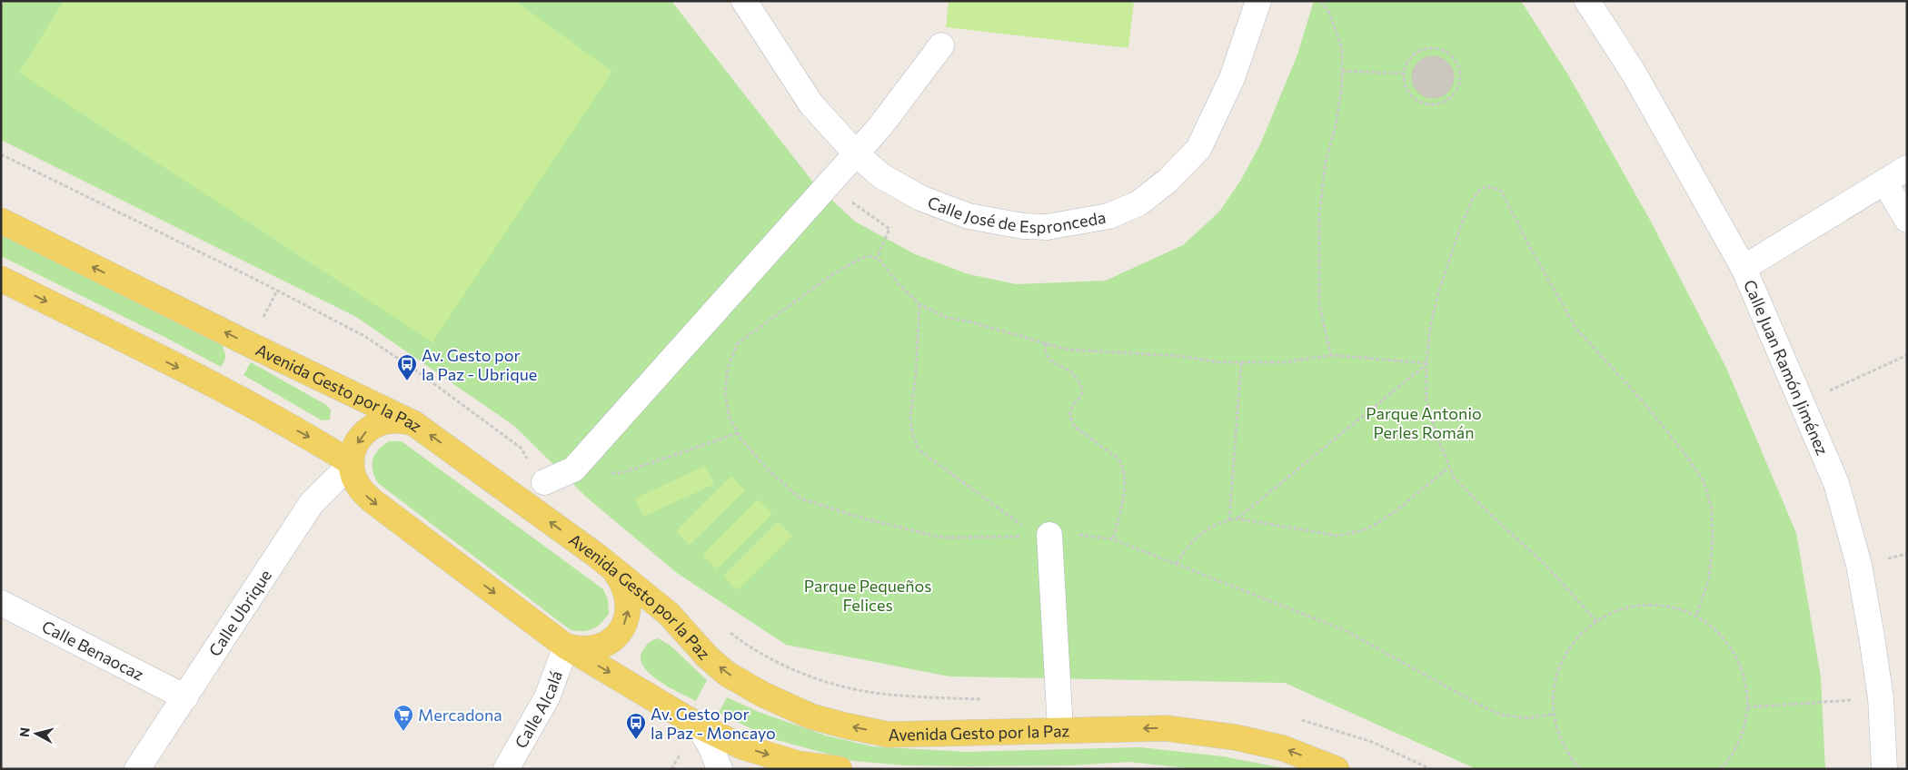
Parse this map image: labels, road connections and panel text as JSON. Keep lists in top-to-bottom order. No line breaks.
{"streets":{"main road":["Avenida Gesto por la Paz"],"street":["Calle José de Espronceda","Calle Juan Ramón Jiménez","Calle Ubrique","Calle Benaocaz","Calle Alcalá"]},"crossings":[["Calle Ubrique","Calle Benaocaz"]],"parks":["Parque Antonio Perles Román","Parque Pequeños Felices"],"places":{"bus stop":["Av. Gesto por la Paz - Ubrique","Av. Gesto por la Paz - Moncayo"],"supermarket":["Mercadona"]},"north":"left"}
